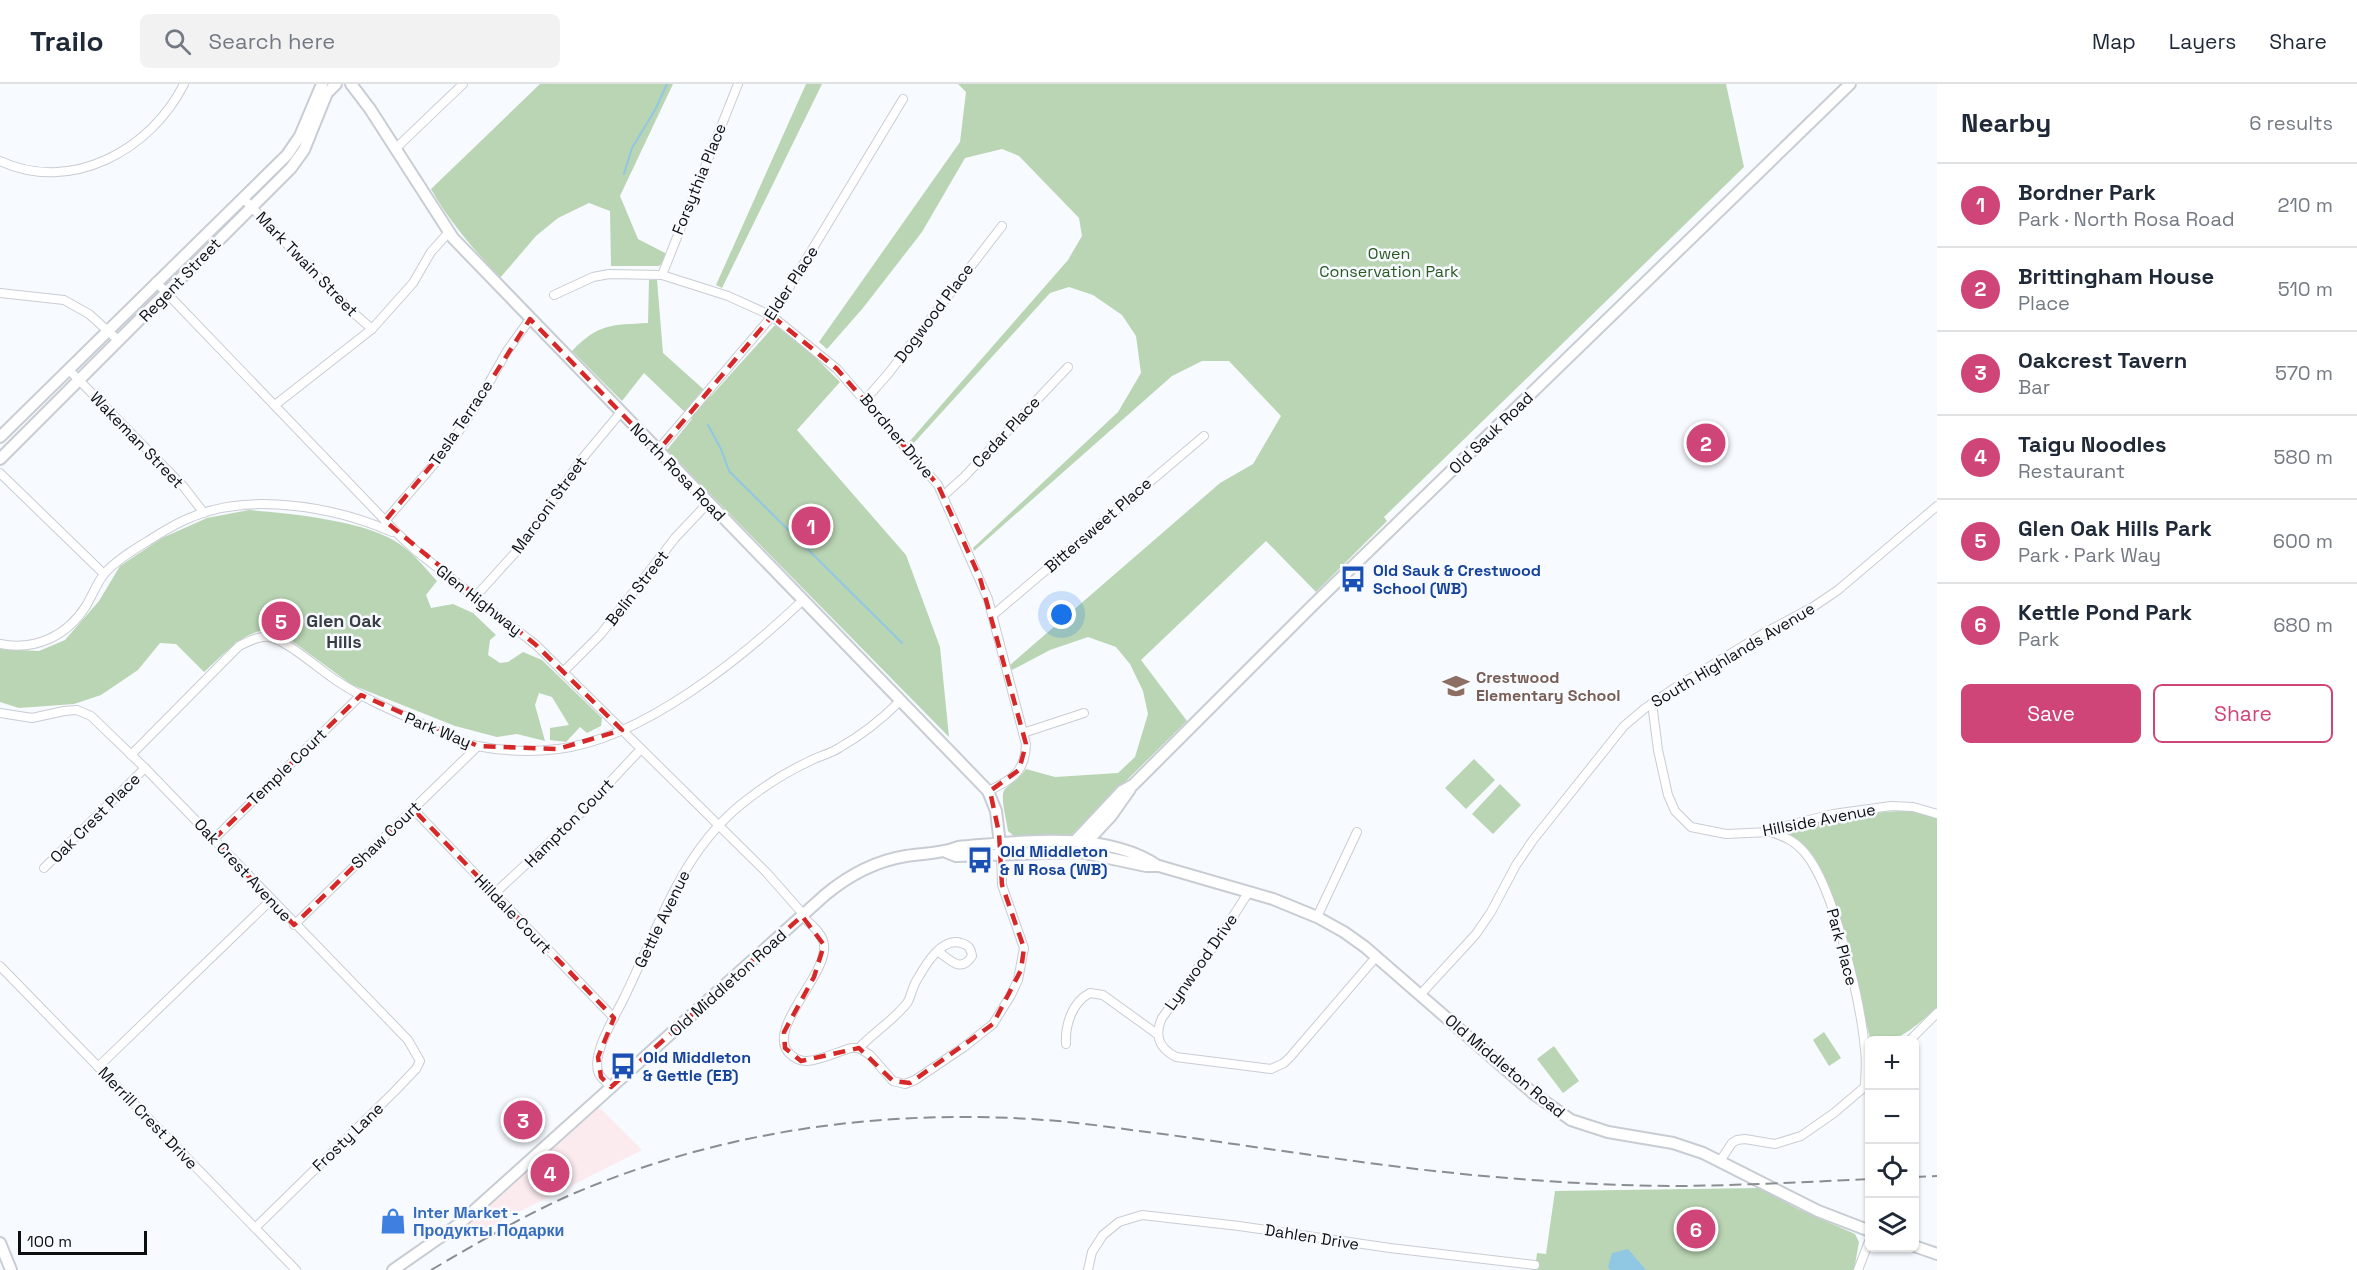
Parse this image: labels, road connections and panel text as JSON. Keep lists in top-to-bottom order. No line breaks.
{"streets":{"street":["Forsythia Place","Mark Twain Street","Regent Street","Elder Place","Dogwood Place","Tesla Terrace","Cedar Place","Old Sauk Road","Bordner Drive","Wakeman Street","North Rosa Road","Marconi Street","Bittersweet Place","Belin Street","Glen Highway","South Highlands Avenue","Park Way","Temple Court","Oak Crest Place","Hillside Avenue","Hampton Court","Shaw Court","Oak Crest Avenue","Hilldale Court","Gettle Avenue","Park Place","Lynwood Drive","Old Middleton Road","Merrill Crest Drive","Frosty Lane","Dahlen Drive"]},"crossings":[["Forsythia Place","Bordner Drive"],["Mark Twain Street","Regent Street"],["Regent Street","Wakeman Street"],["Regent Street","Glen Highway"],["Elder Place","Bordner Drive"],["Elder Place","North Rosa Road"],["Dogwood Place","Bordner Drive"],["Tesla Terrace","North Rosa Road"],["Tesla Terrace","Glen Highway"],["Cedar Place","Bordner Drive"],["Old Sauk Road","Old Middleton Road"],["Bordner Drive","North Rosa Road"],["Bordner Drive","Bittersweet Place"],["North Rosa Road","Marconi Street"],["North Rosa Road","Belin Street"],["North Rosa Road","Park Way"],["North Rosa Road","Gettle Avenue"],["North Rosa Road","Old Middleton Road"],["Marconi Street","Glen Highway"],["Belin Street","Glen Highway"],["Glen Highway","Park Way"],["Glen Highway","Hampton Court"],["Glen Highway","Gettle Avenue"],["Glen Highway","Old Middleton Road"],["South Highlands Avenue","Hillside Avenue"],["South Highlands Avenue","Old Middleton Road"],["Park Way","Temple Court"],["Park Way","Shaw Court"],["Park Way","Oak Crest Avenue"],["Temple Court","Oak Crest Avenue"],["Oak Crest Place","Oak Crest Avenue"],["Hillside Avenue","Park Place"],["Hampton Court","Hilldale Court"],["Shaw Court","Oak Crest Avenue"],["Shaw Court","Hilldale Court"],["Oak Crest Avenue","Frosty Lane"],["Hilldale Court","Gettle Avenue"],["Gettle Avenue","Old Middleton Road"],["Lynwood Drive","Old Middleton Road"],["Merrill Crest Drive","Frosty Lane"]],"districts":["Glen Oak Hills"],"parks":["Owen Conservation Park"],"places":{"bus stop":["Old Sauk & Crestwood School (WB)","Old Middleton & N Rosa (WB)","Old Middleton & Gettle (EB)"],"school or university":["Crestwood Elementary School"],"shop":["Inter Market - Продукты Подарки"]},"scale_bar":"100 m","page":{"header":"Trailo","search":"Search here","nav":["Map","Layers","Share"],"heading":["Nearby","6 results"],"list":[{"mark":"1","name":"Bordner Park","note":"Park · North Rosa Road","value":"210 m"},{"mark":"2","name":"Brittingham House","note":"Place","value":"510 m"},{"mark":"3","name":"Oakcrest Tavern","note":"Bar","value":"570 m"},{"mark":"4","name":"Taigu Noodles","note":"Restaurant","value":"580 m"},{"mark":"5","name":"Glen Oak Hills Park","note":"Park · Park Way","value":"600 m"},{"mark":"6","name":"Kettle Pond Park","note":"Park","value":"680 m"}],"pins":["2","1","5","3","4","6"],"buttons":["Save","Share"],"map_buttons":["+","−"],"scale":"100 m"}}
